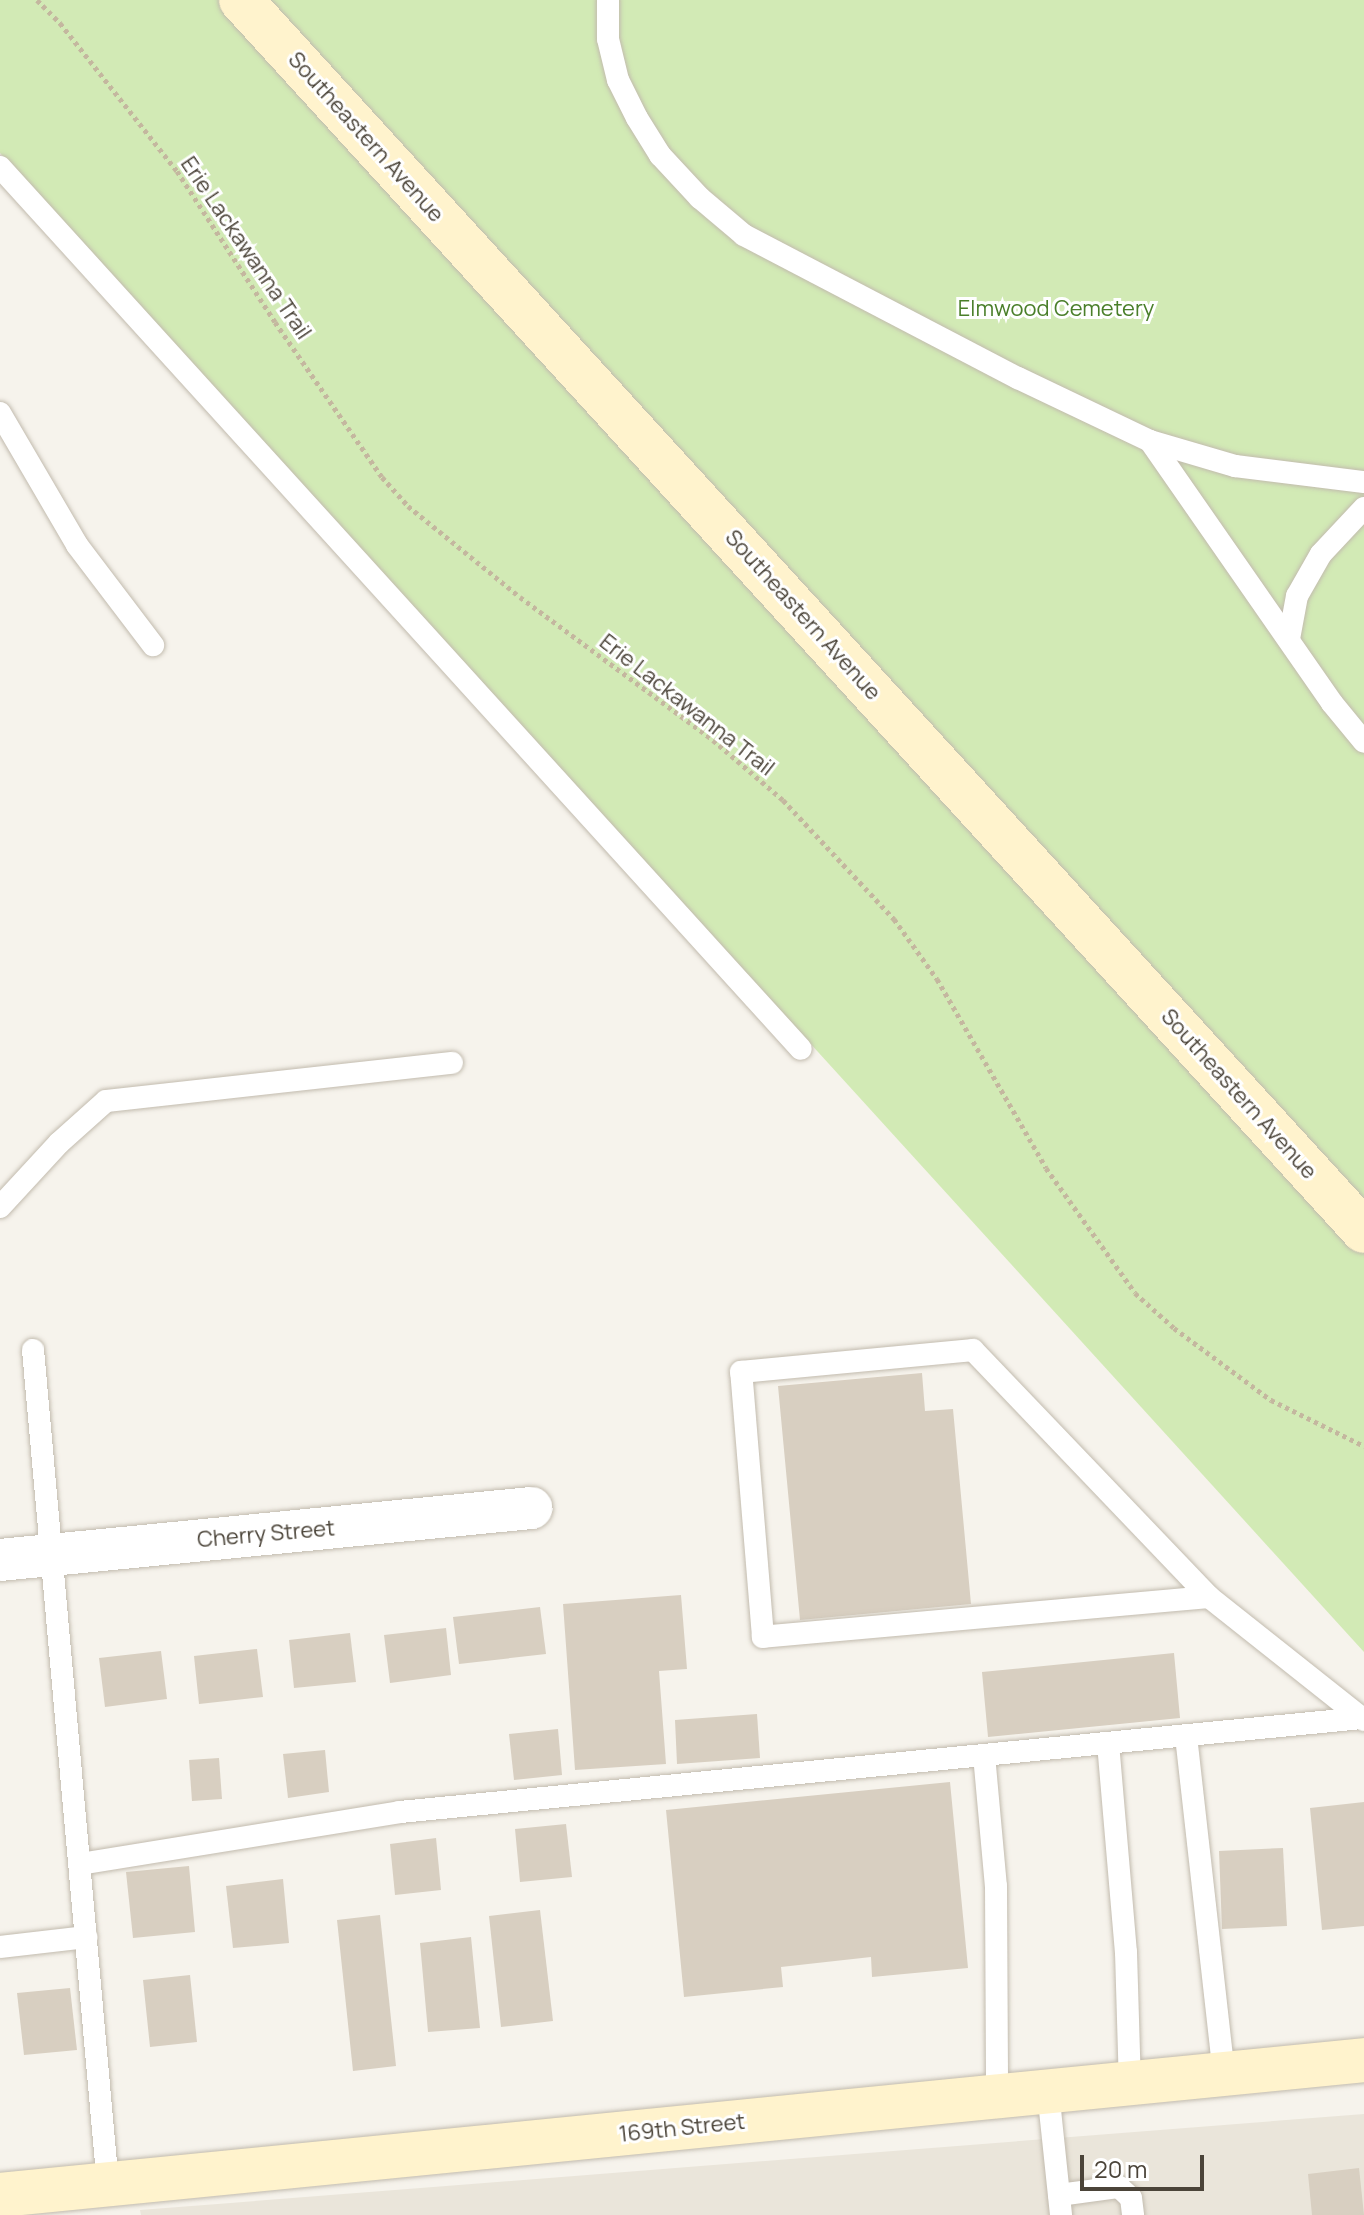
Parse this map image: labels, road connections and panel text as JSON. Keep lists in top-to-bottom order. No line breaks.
{"streets":{"street":["Southeastern Avenue","Cherry Street","169th Street"],"path":["Erie Lackawanna Trail"]},"parks":["Elmwood Cemetery"],"scale_bar":"20 m"}
